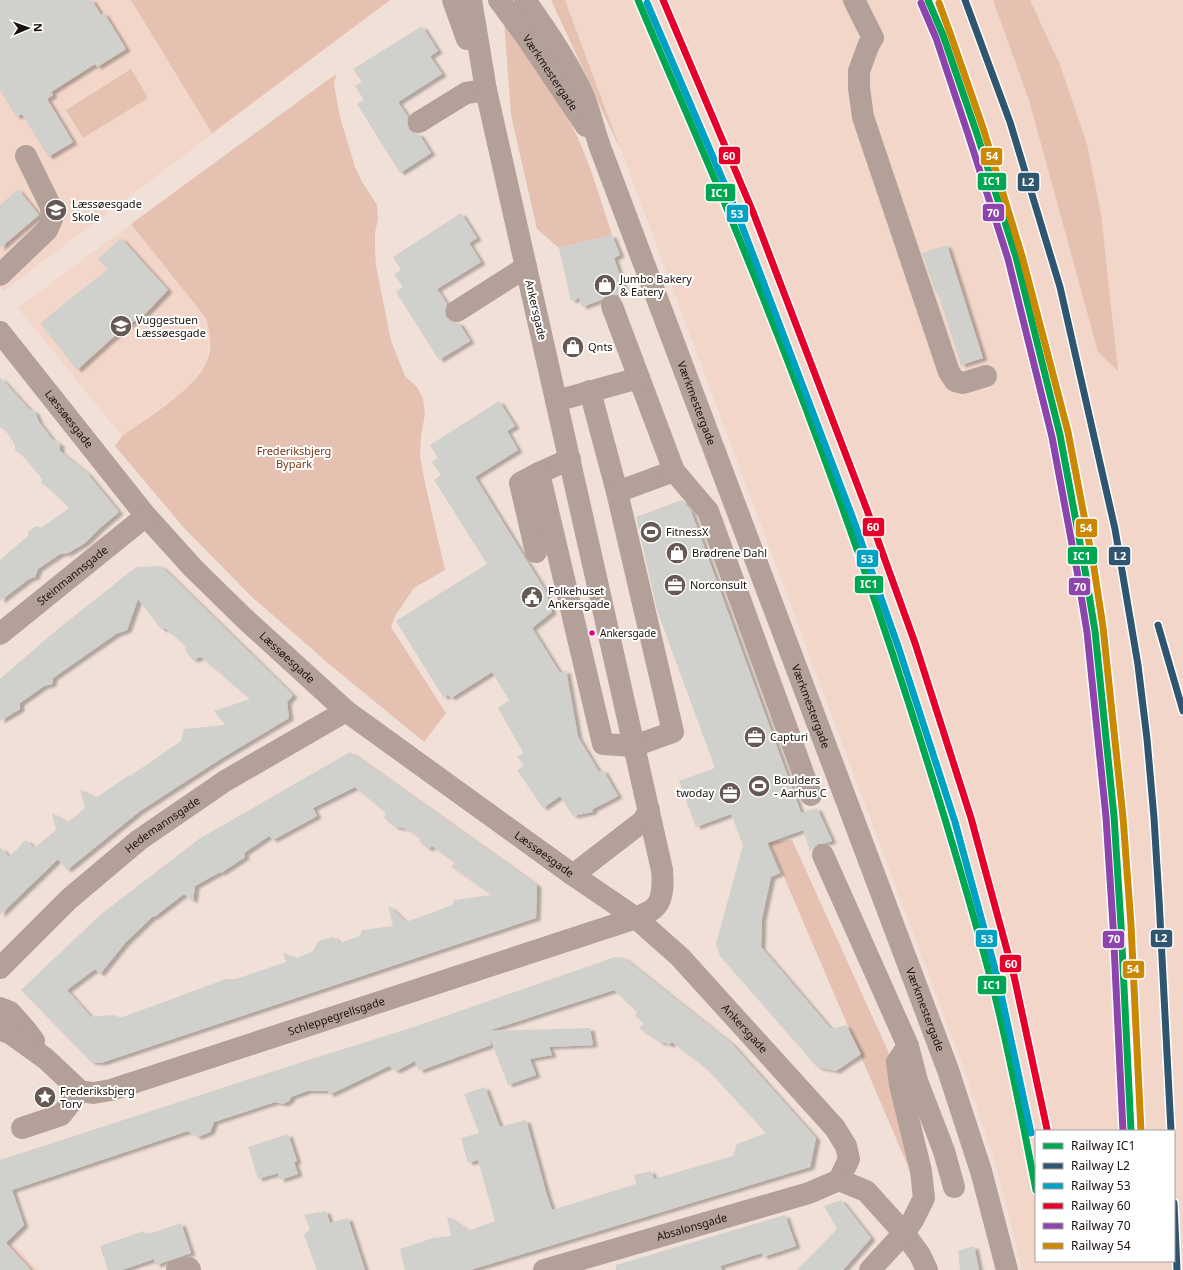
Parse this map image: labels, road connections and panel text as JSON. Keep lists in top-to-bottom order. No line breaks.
{"streets":{"street":["Værkmestergade","Ankersgade","Læssøesgade","Steinmannsgade","Hedemannsgade","Schleppegrellsgade","Absalonsgade"]},"crossings":[["Ankersgade","Læssøesgade"],["Ankersgade","Schleppegrellsgade"],["Ankersgade","Absalonsgade"],["Læssøesgade","Steinmannsgade"],["Læssøesgade","Hedemannsgade"],["Læssøesgade","Schleppegrellsgade"]],"parks":["Frederiksbjerg Bypark"],"places":{"school or university":["Læssøesgade Skole","Vuggestuen Læssøesgade"],"shop":["Jumbo Bakery & Eatery","Qnts","Brødrene Dahl"],"sports":["FitnessX","Boulders - Aarhus C"],"office":["Norconsult","Capturi","twoday"],"public building":["Folkehuset Ankersgade"],"other":["Ankersgade"],"place":["Frederiksbjerg Torv"]},"lines":["rail line IC1","rail line L2","rail line 60","rail line 53","rail line 70","rail line 54"],"legend":["Railway IC1","Railway L2","Railway 53","Railway 60","Railway 70","Railway 54"],"north":"right"}
